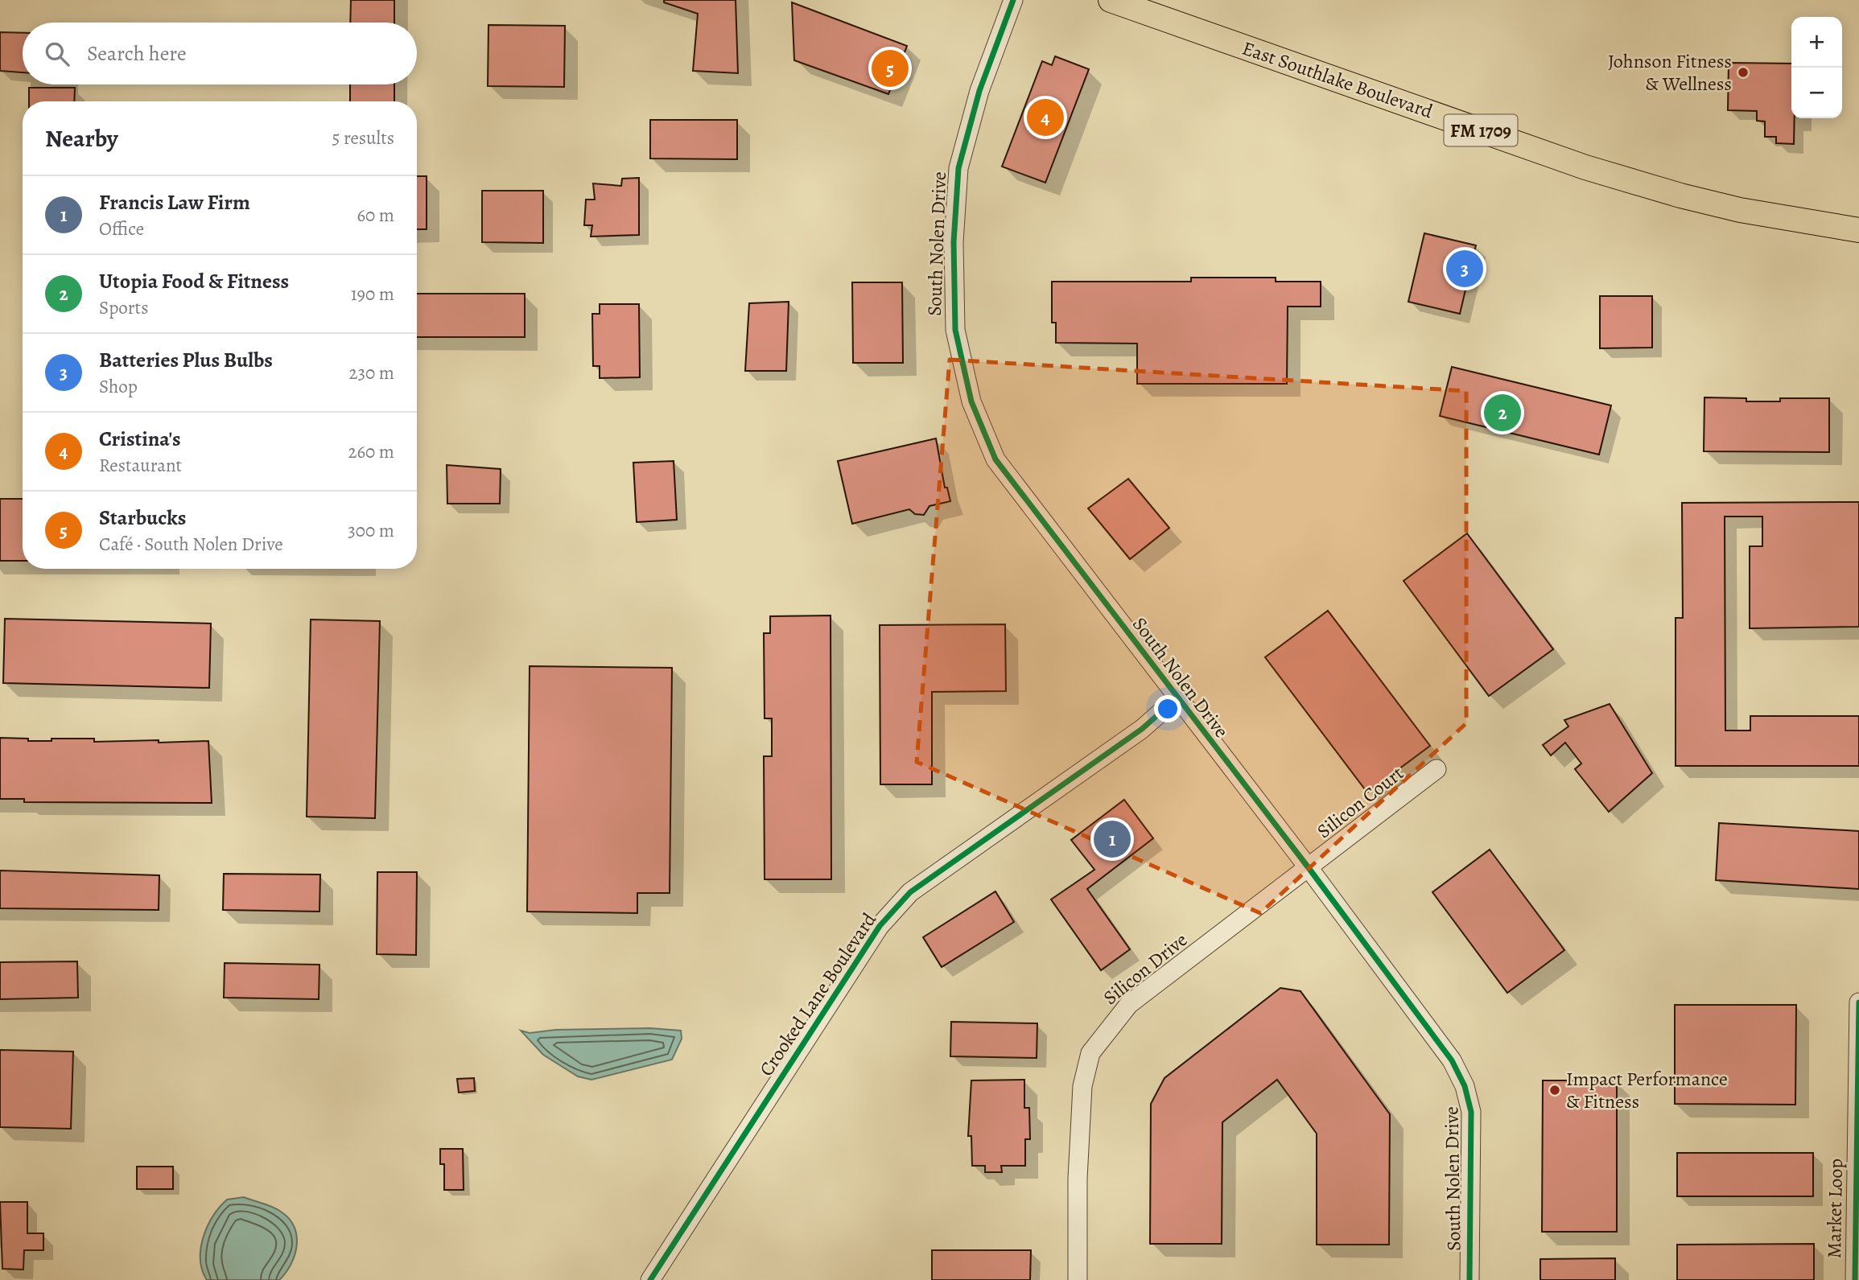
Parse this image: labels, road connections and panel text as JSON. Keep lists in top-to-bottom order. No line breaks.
{"streets":{"main road":["East Southlake Boulevard","FM 1709"],"street":["South Nolen Drive","Silicon Court","Silicon Drive","Crooked Lane Boulevard","Market Loop"]},"crossings":[["South Nolen Drive","Silicon Court"],["South Nolen Drive","Silicon Drive"],["South Nolen Drive","Crooked Lane Boulevard"],["Silicon Court","Silicon Drive"]],"places":["Johnson Fitness & Wellness","Impact Performance & Fitness"],"page":{"map_buttons":["+","−"],"search":"Search here","pins":["5","4","3","2","1"],"heading":["Nearby","5 results"],"list":[{"mark":"1","name":"Francis Law Firm","note":"Office","value":"60 m"},{"mark":"2","name":"Utopia Food & Fitness","note":"Sports","value":"190 m"},{"mark":"3","name":"Batteries Plus Bulbs","note":"Shop","value":"230 m"},{"mark":"4","name":"Cristina's","note":"Restaurant","value":"260 m"},{"mark":"5","name":"Starbucks","note":"Café · South Nolen Drive","value":"300 m"}]}}
